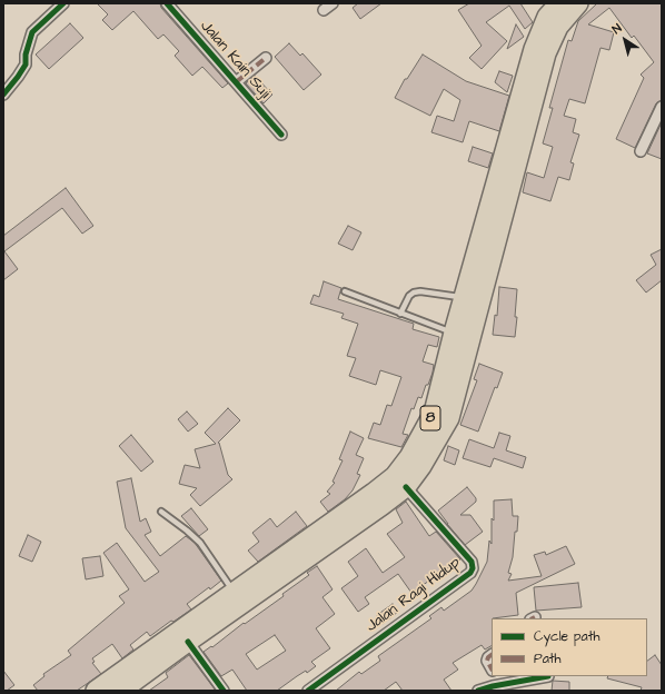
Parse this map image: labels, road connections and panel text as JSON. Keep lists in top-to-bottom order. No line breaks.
{"streets":{"highway":["8"],"street":["Jalan Kain Suji","Jalan Ragi Hidup"]},"crossings":[["8","Jalan Ragi Hidup"]],"legend":["Cycle path","Path"],"north":"top left"}
